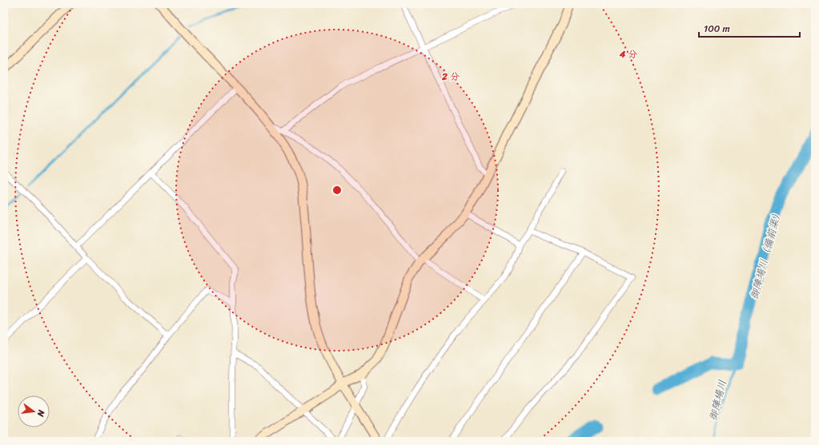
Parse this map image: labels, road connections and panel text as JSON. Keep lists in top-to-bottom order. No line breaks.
{"water":["御陣場川（備前渠）","御陣場川"],"scale_bar":"100 m","north":"right","rings":["4 分","2 分"]}
